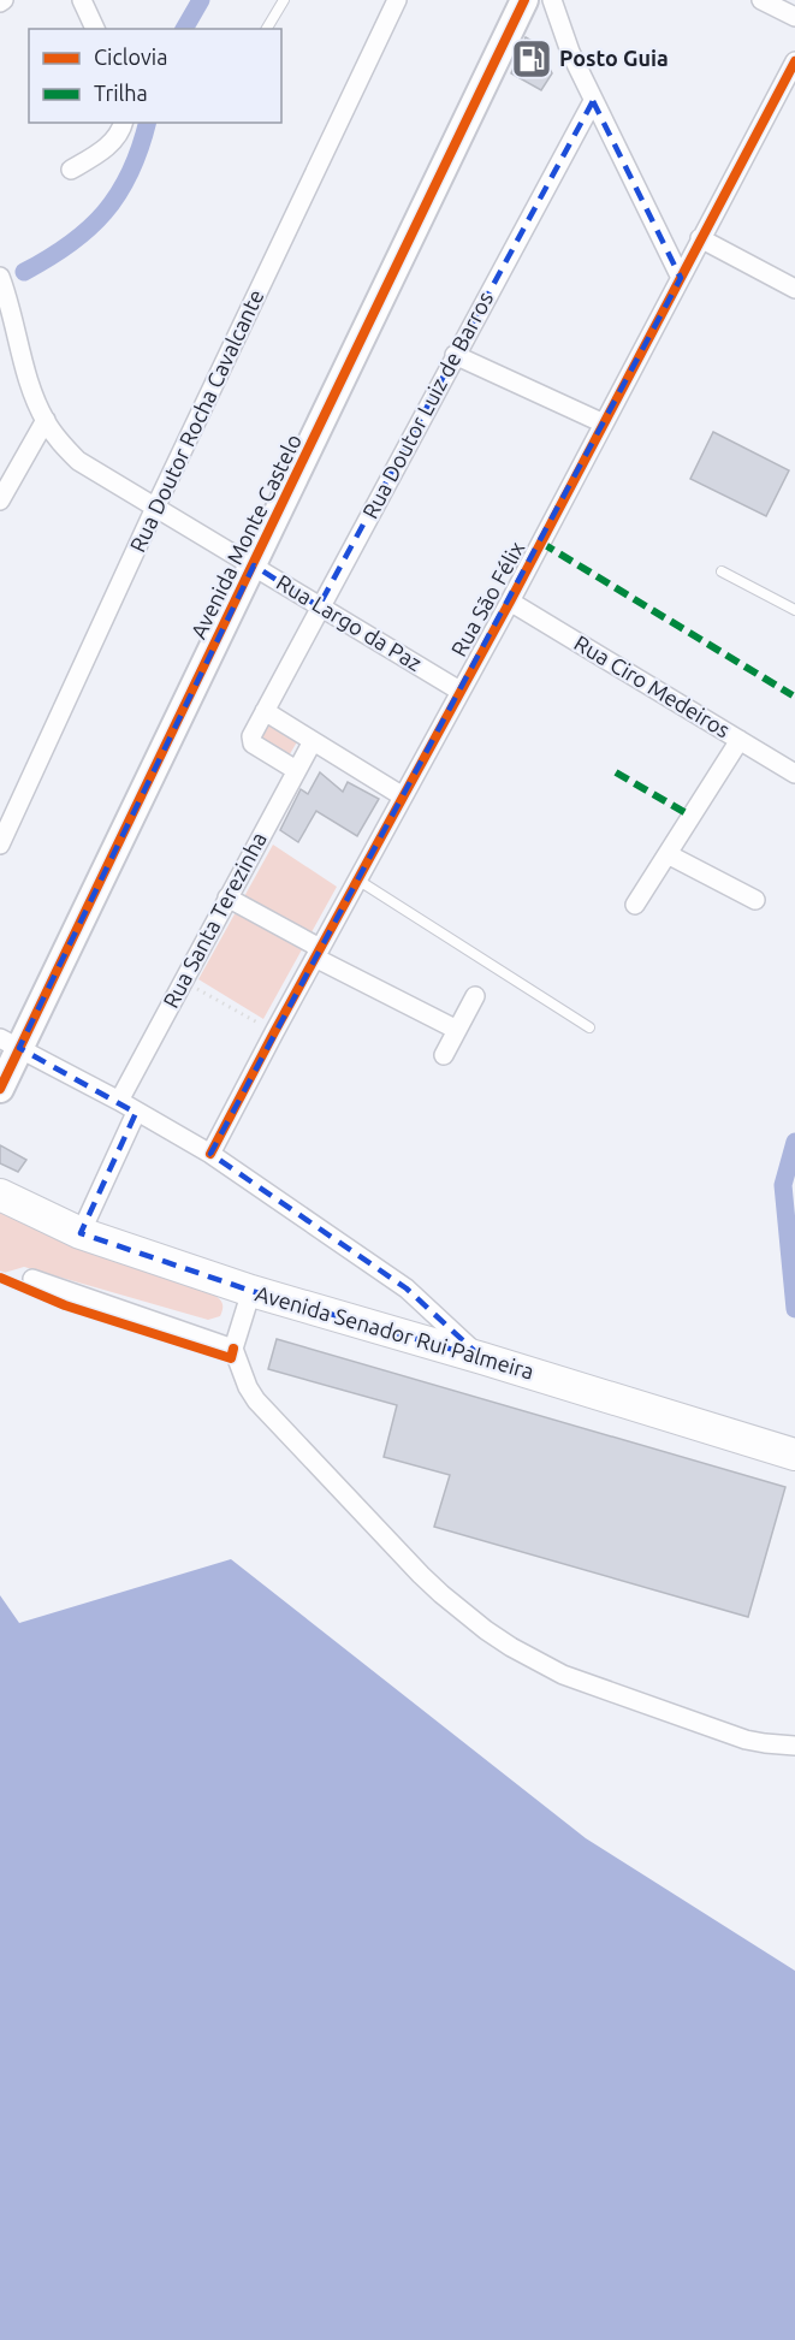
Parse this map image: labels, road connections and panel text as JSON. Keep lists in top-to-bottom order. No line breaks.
{"streets":{"main road":["Avenida Senador Rui Palmeira"],"street":["Rua Doutor Luiz de Barros","Rua Doutor Rocha Cavalcante","Avenida Monte Castelo","Rua São Félix","Rua Largo da Paz","Rua Ciro Medeiros","Rua Santa Terezinha"]},"crossings":[["Rua Doutor Luiz de Barros","Rua Largo da Paz"],["Rua Doutor Luiz de Barros","Rua Santa Terezinha"],["Rua Doutor Rocha Cavalcante","Rua Largo da Paz"],["Avenida Monte Castelo","Rua Largo da Paz"],["Rua São Félix","Rua Largo da Paz"],["Rua São Félix","Rua Ciro Medeiros"]],"places":{"fuel station":["Posto Guia"]},"legend":["Ciclovia","Trilha"]}
